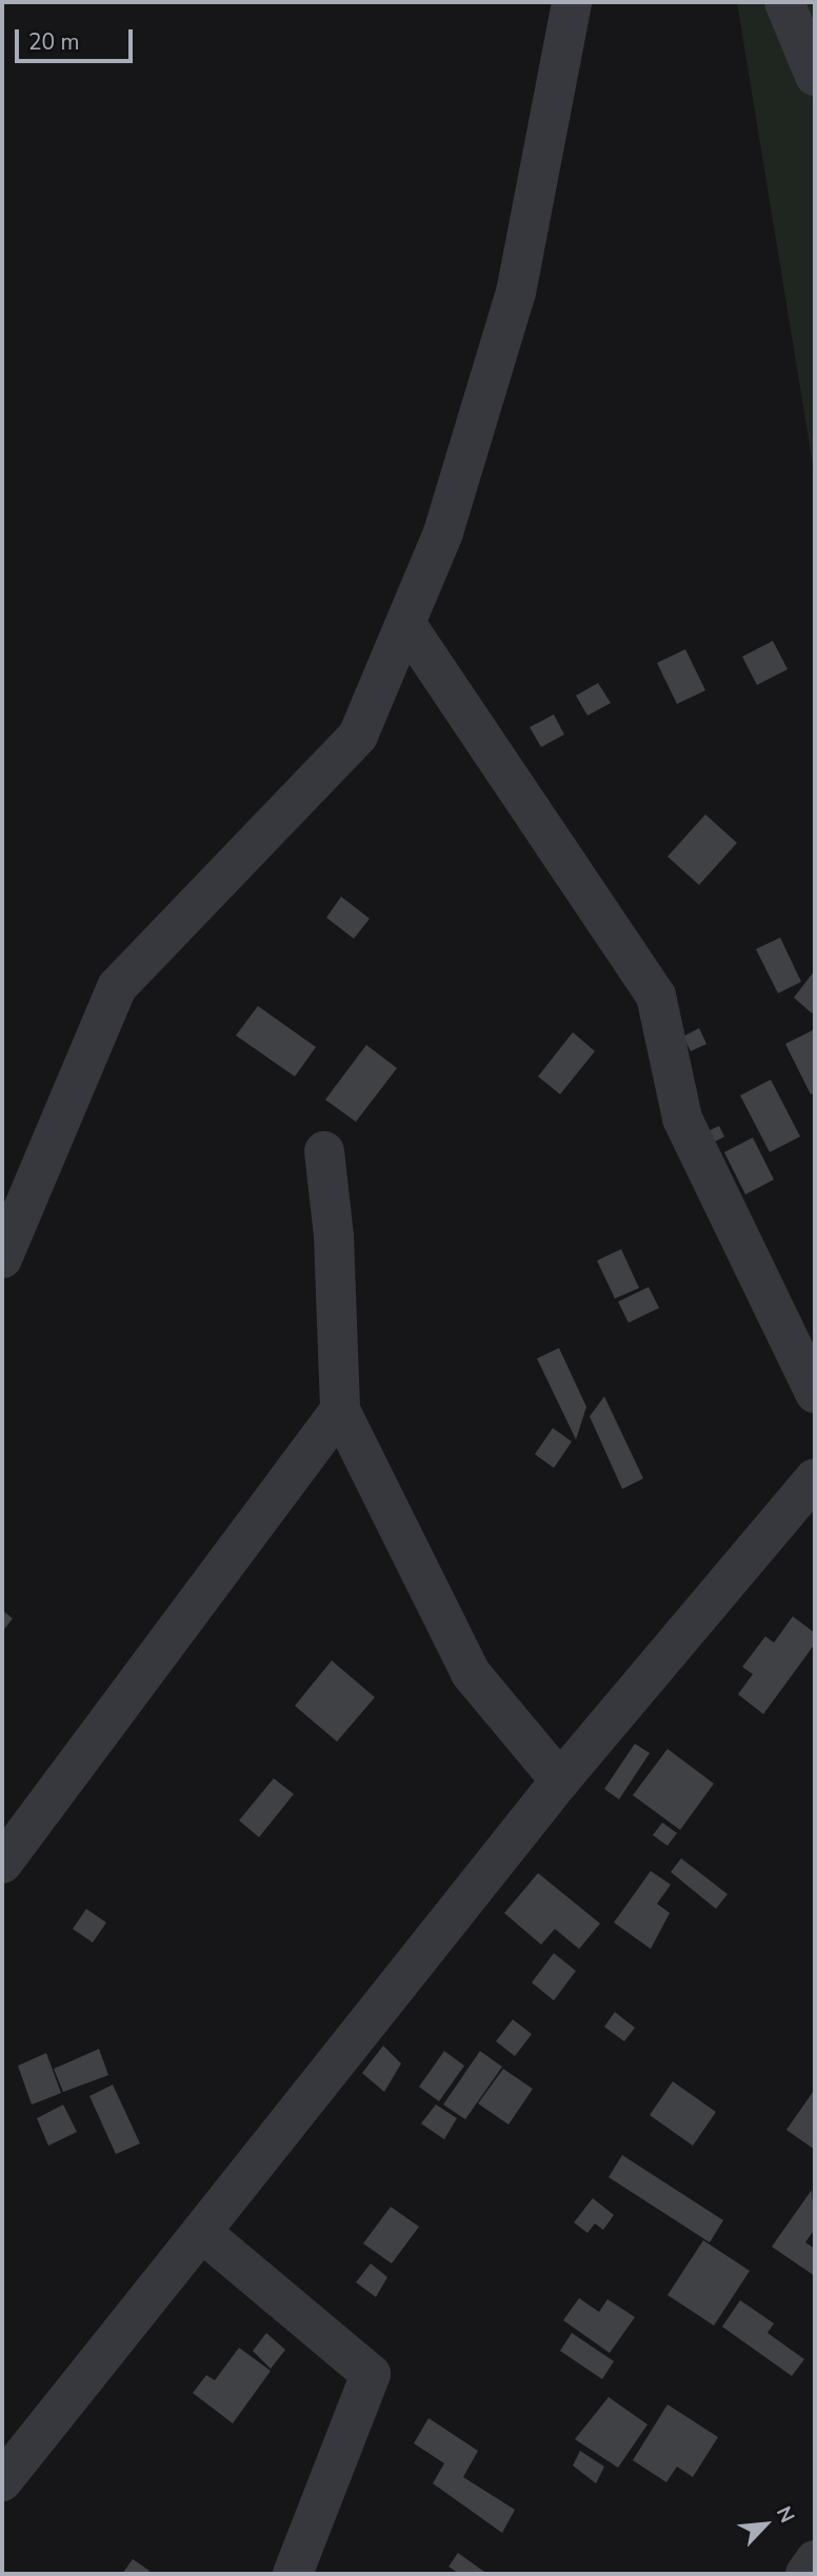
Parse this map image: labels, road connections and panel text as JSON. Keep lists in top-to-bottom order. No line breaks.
{"scale_bar":"20 m","north":"top right"}
